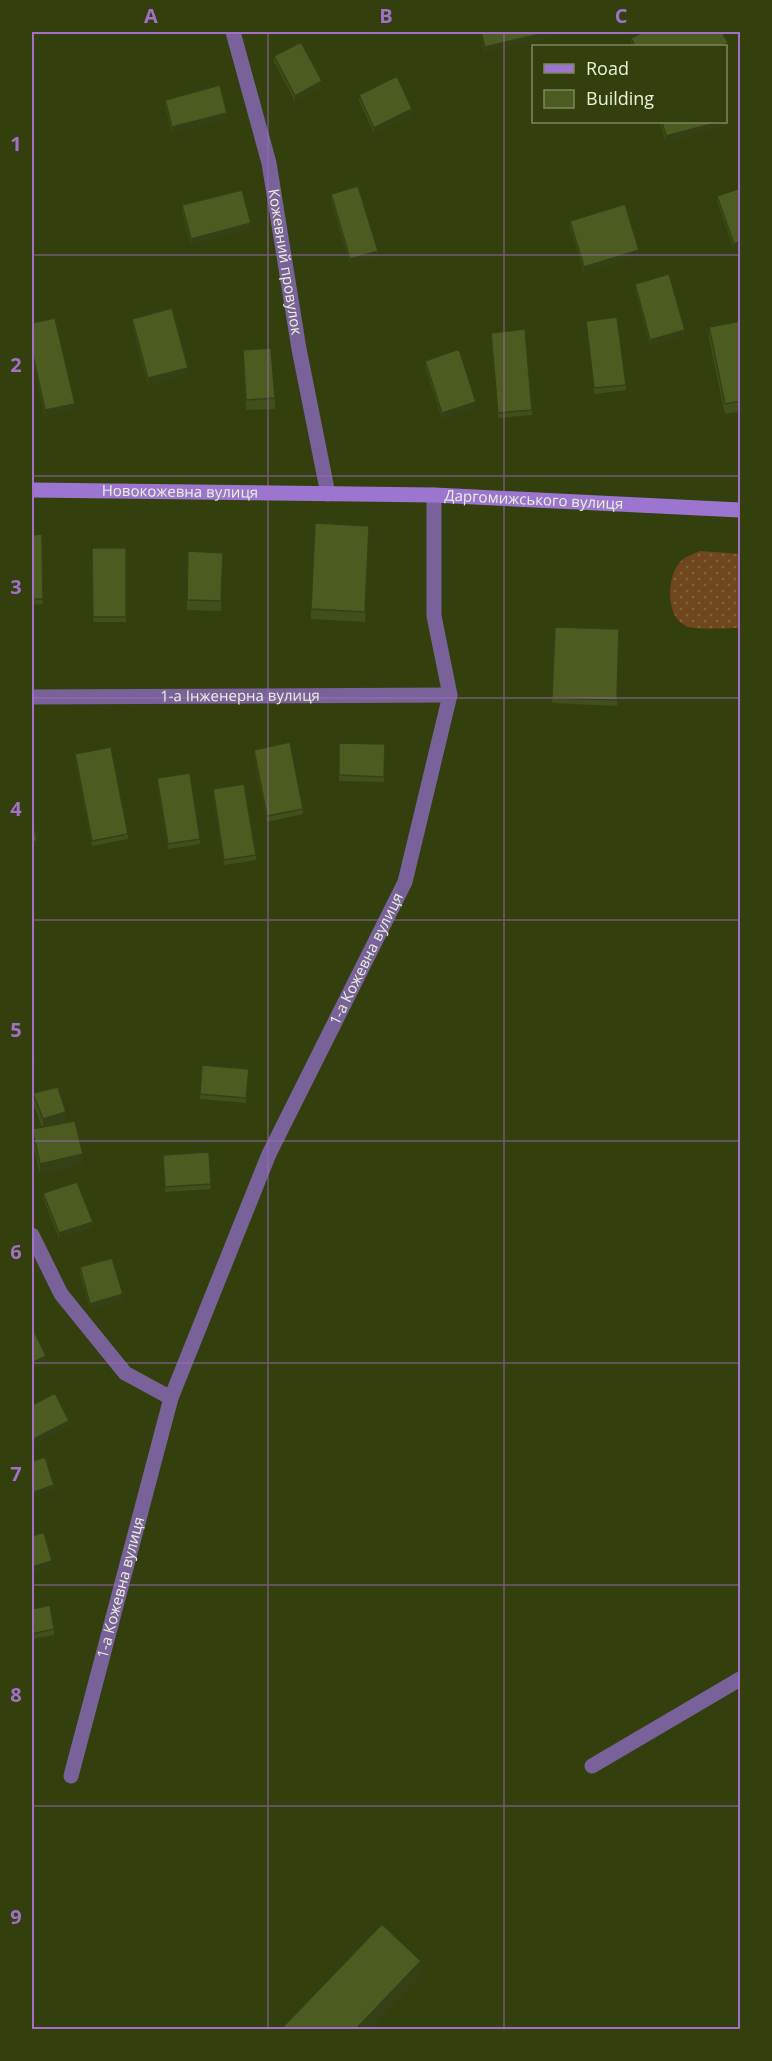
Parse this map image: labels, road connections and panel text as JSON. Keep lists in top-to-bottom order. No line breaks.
{"streets":{"street":["Кожевний провулок","Новокожевна вулиця","Даргомижського вулиця","1-а Інженерна вулиця","1-а Кожевна вулиця"]},"crossings":[["Кожевний провулок","Новокожевна вулиця"],["Кожевний провулок","Даргомижського вулиця"],["Новокожевна вулиця","Даргомижського вулиця"],["Даргомижського вулиця","1-а Кожевна вулиця"],["1-а Інженерна вулиця","1-а Кожевна вулиця"]],"legend":["Road","Building"],"grid":{"columns":["A","B","C"],"rows":["1","2","3","4","5","6","7","8","9"]}}
